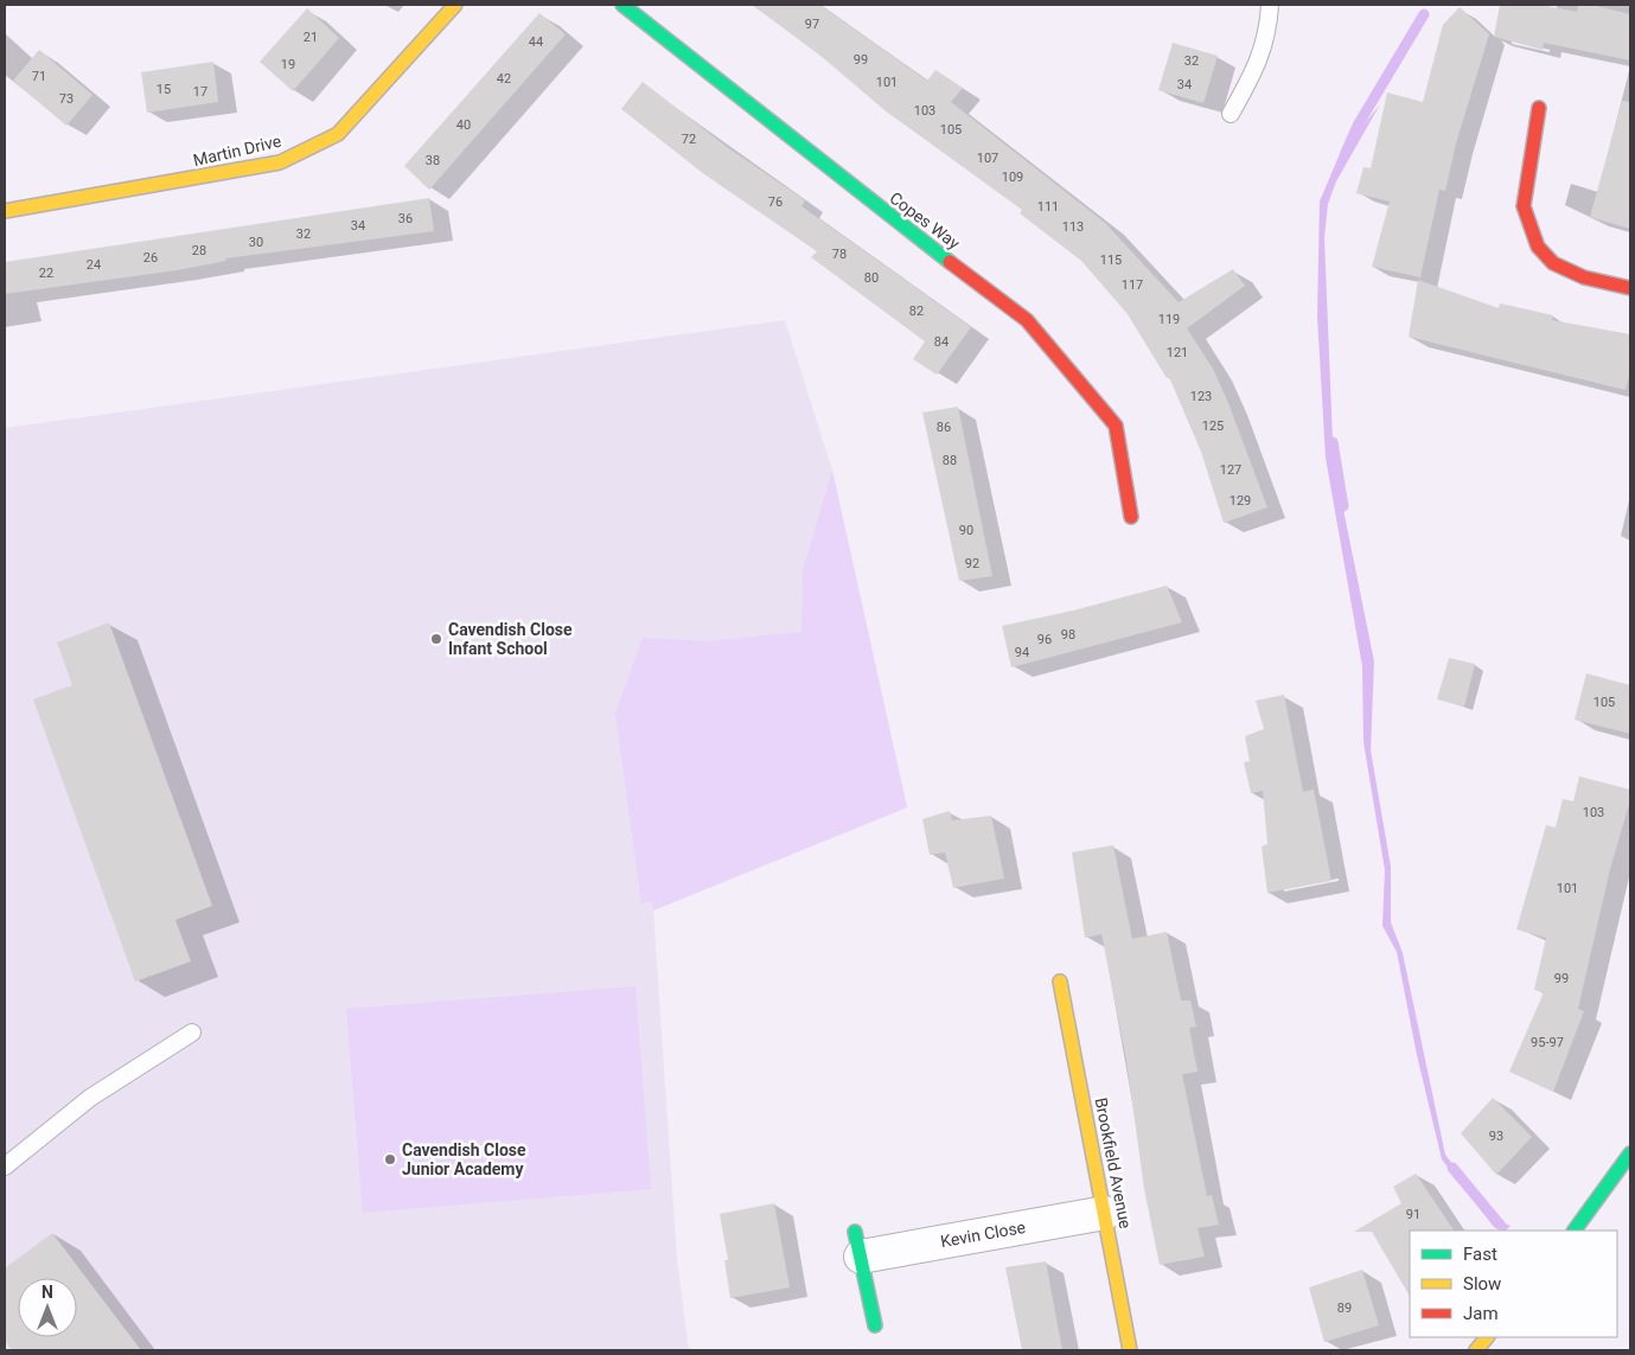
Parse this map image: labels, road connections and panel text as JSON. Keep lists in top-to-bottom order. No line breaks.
{"streets":{"street":["Martin Drive","Copes Way","Brookfield Avenue","Kevin Close"]},"crossings":[["Brookfield Avenue","Kevin Close"]],"places":["Cavendish Close Infant School","Cavendish Close Junior Academy"],"house_numbers":["97","21","44","99","32","19","71","42","101","34","15","17","73","103","40","105","72","107","38","109","76","111","36","34","113","32","30","28","78","26","115","24","22","80","117","82","119","84","121","123","125","86","88","127","129","90","92","98","96","94","105","103","101","99","95-97","93","91","89"],"legend":["Fast","Slow","Jam"],"north":"top"}
